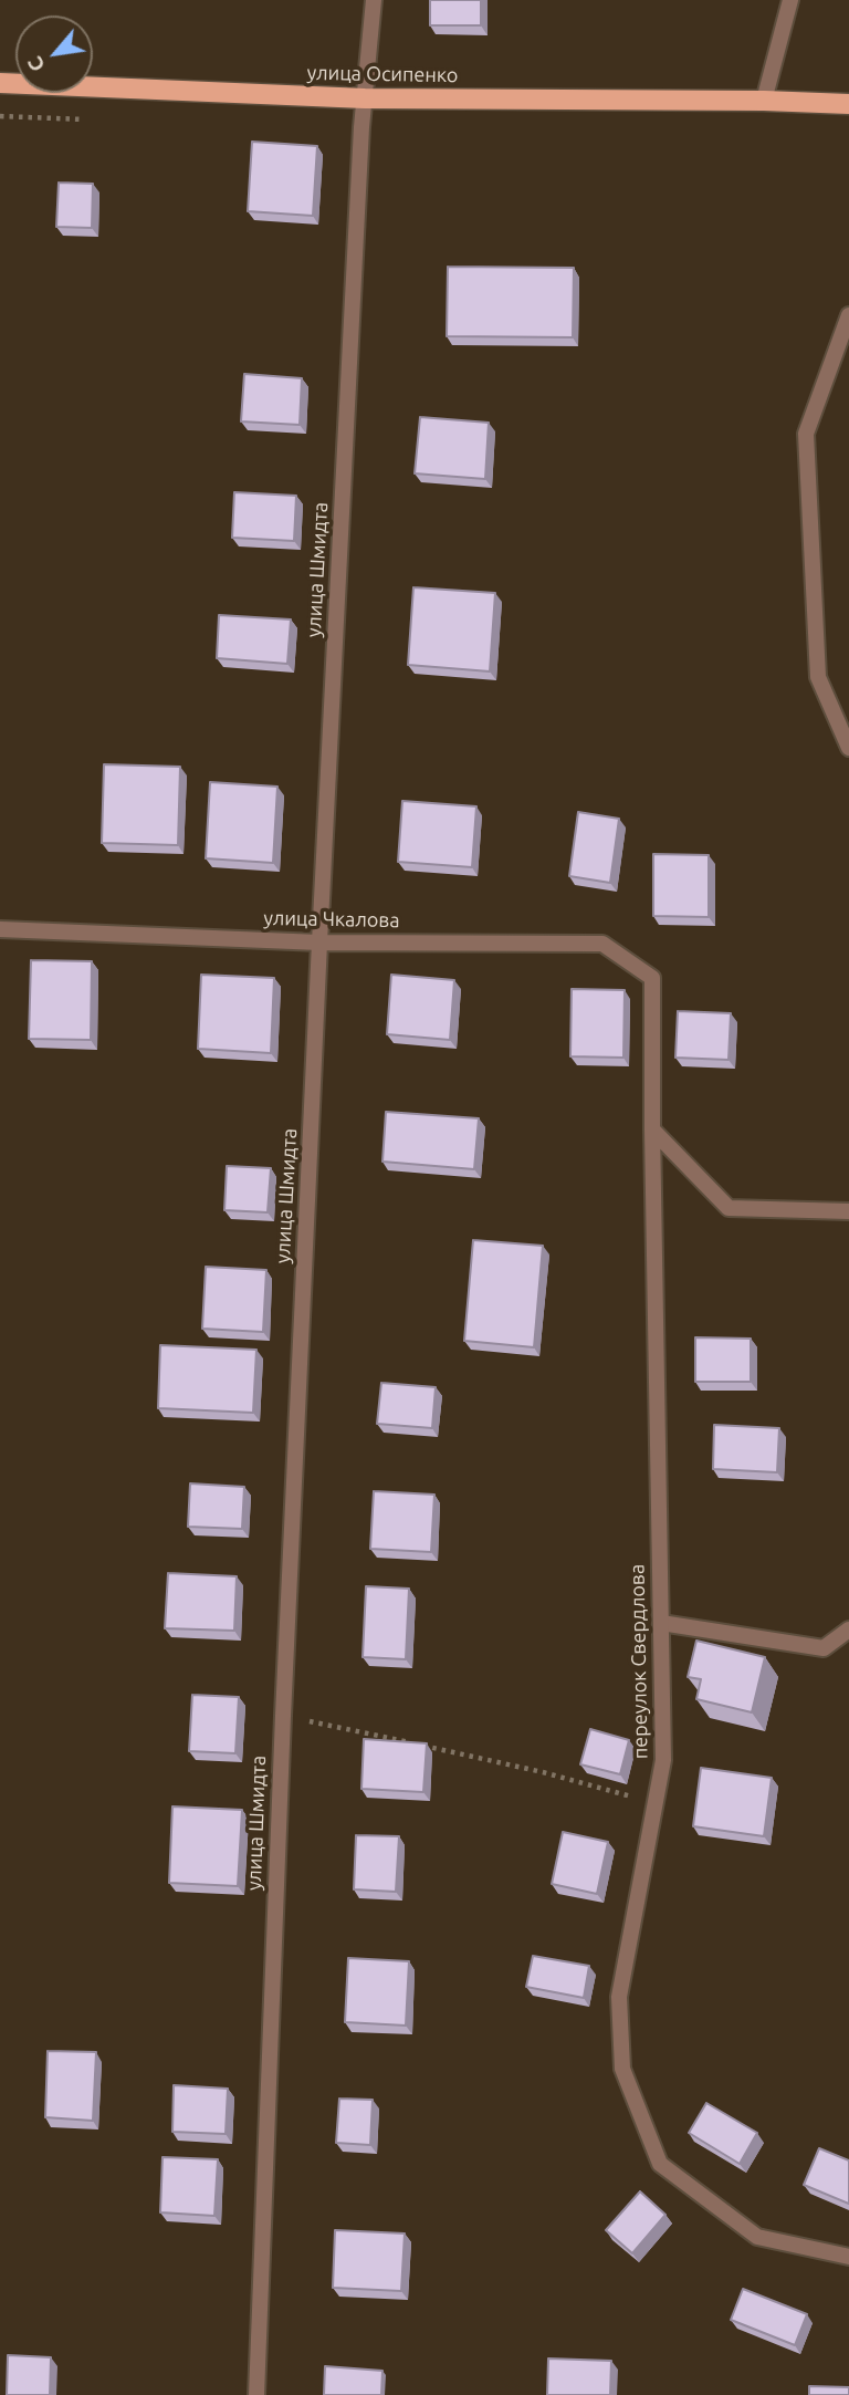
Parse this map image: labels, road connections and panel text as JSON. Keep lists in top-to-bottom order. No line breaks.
{"streets":{"main road":["улица Осипенко"],"street":["улица Шмидта","улица Чкалова","переулок Свердлова"]},"crossings":[["улица Осипенко","улица Шмидта"],["улица Шмидта","улица Чкалова"],["улица Чкалова","переулок Свердлова"]],"north":"bottom left"}
